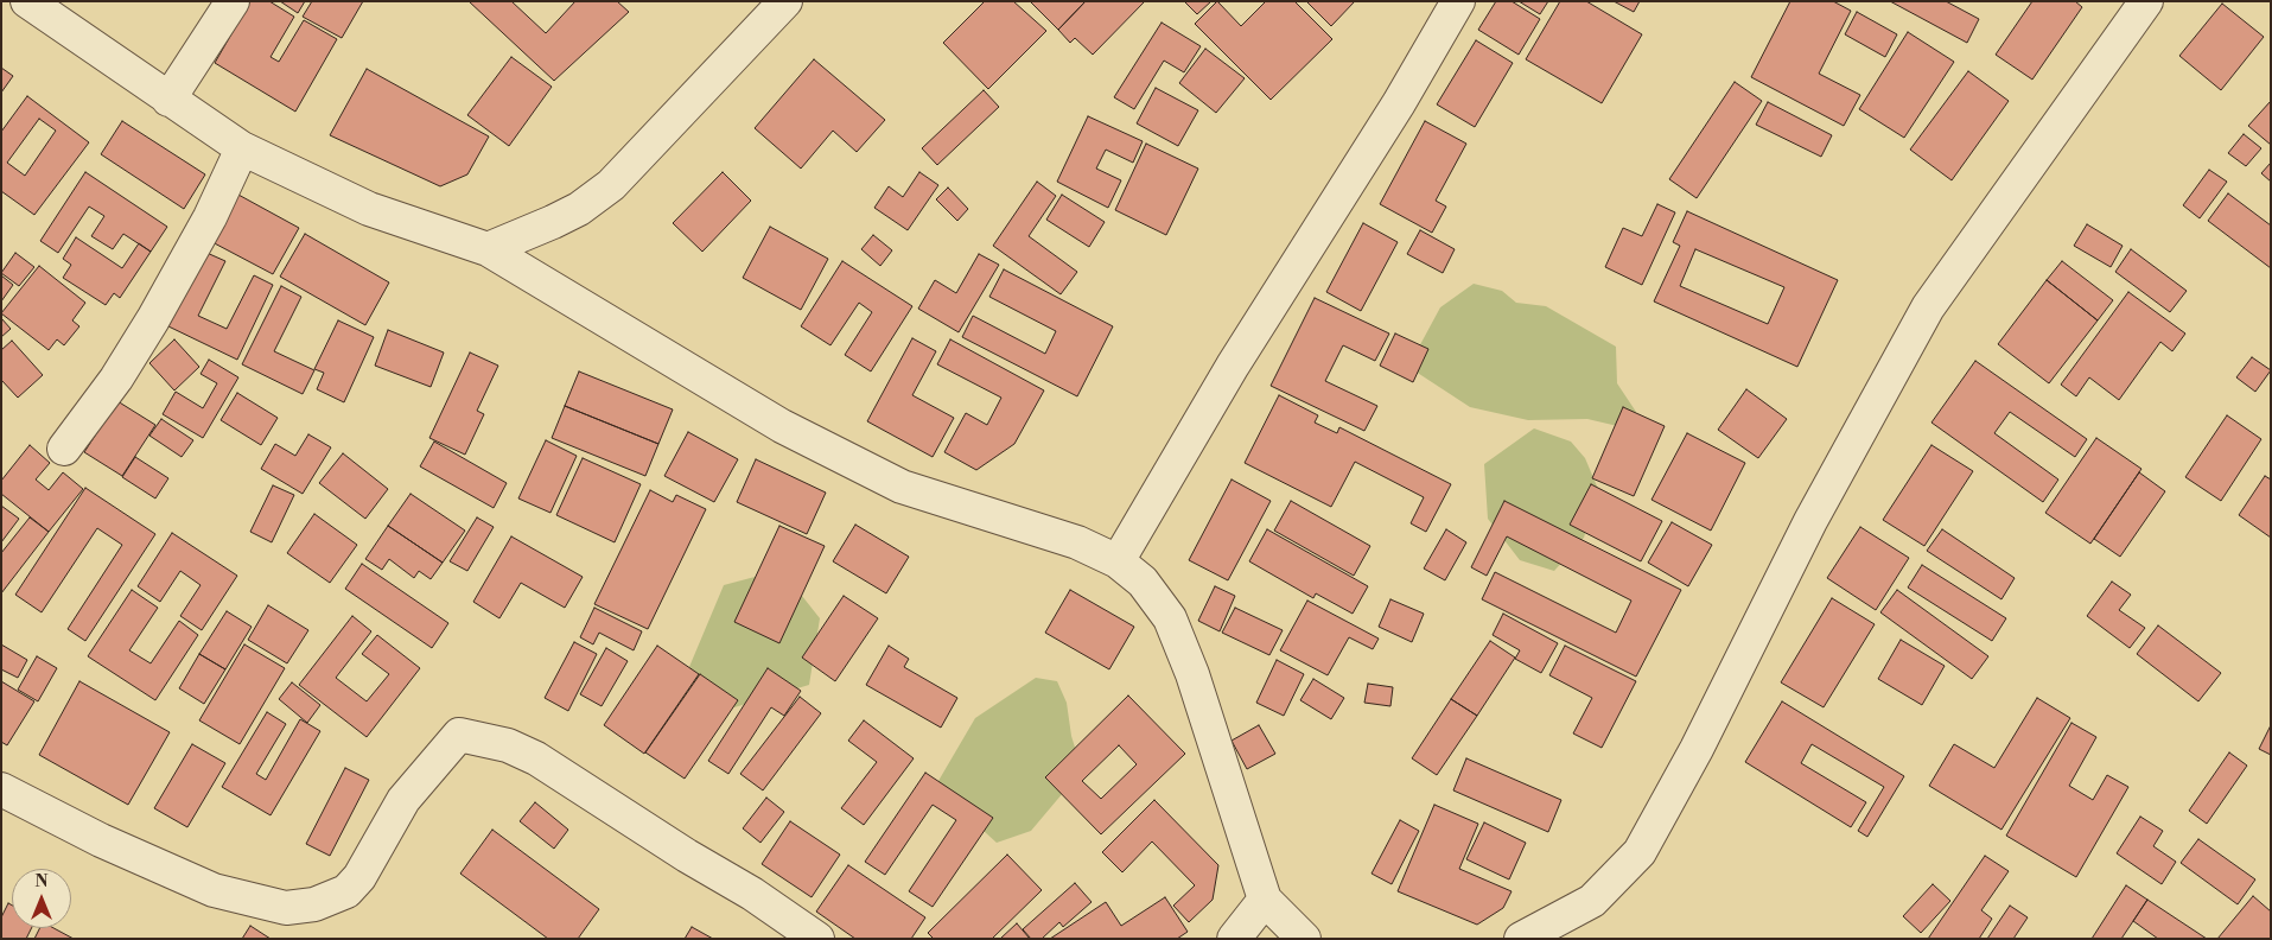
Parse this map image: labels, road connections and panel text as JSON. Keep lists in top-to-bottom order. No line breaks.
{"north":"top"}
